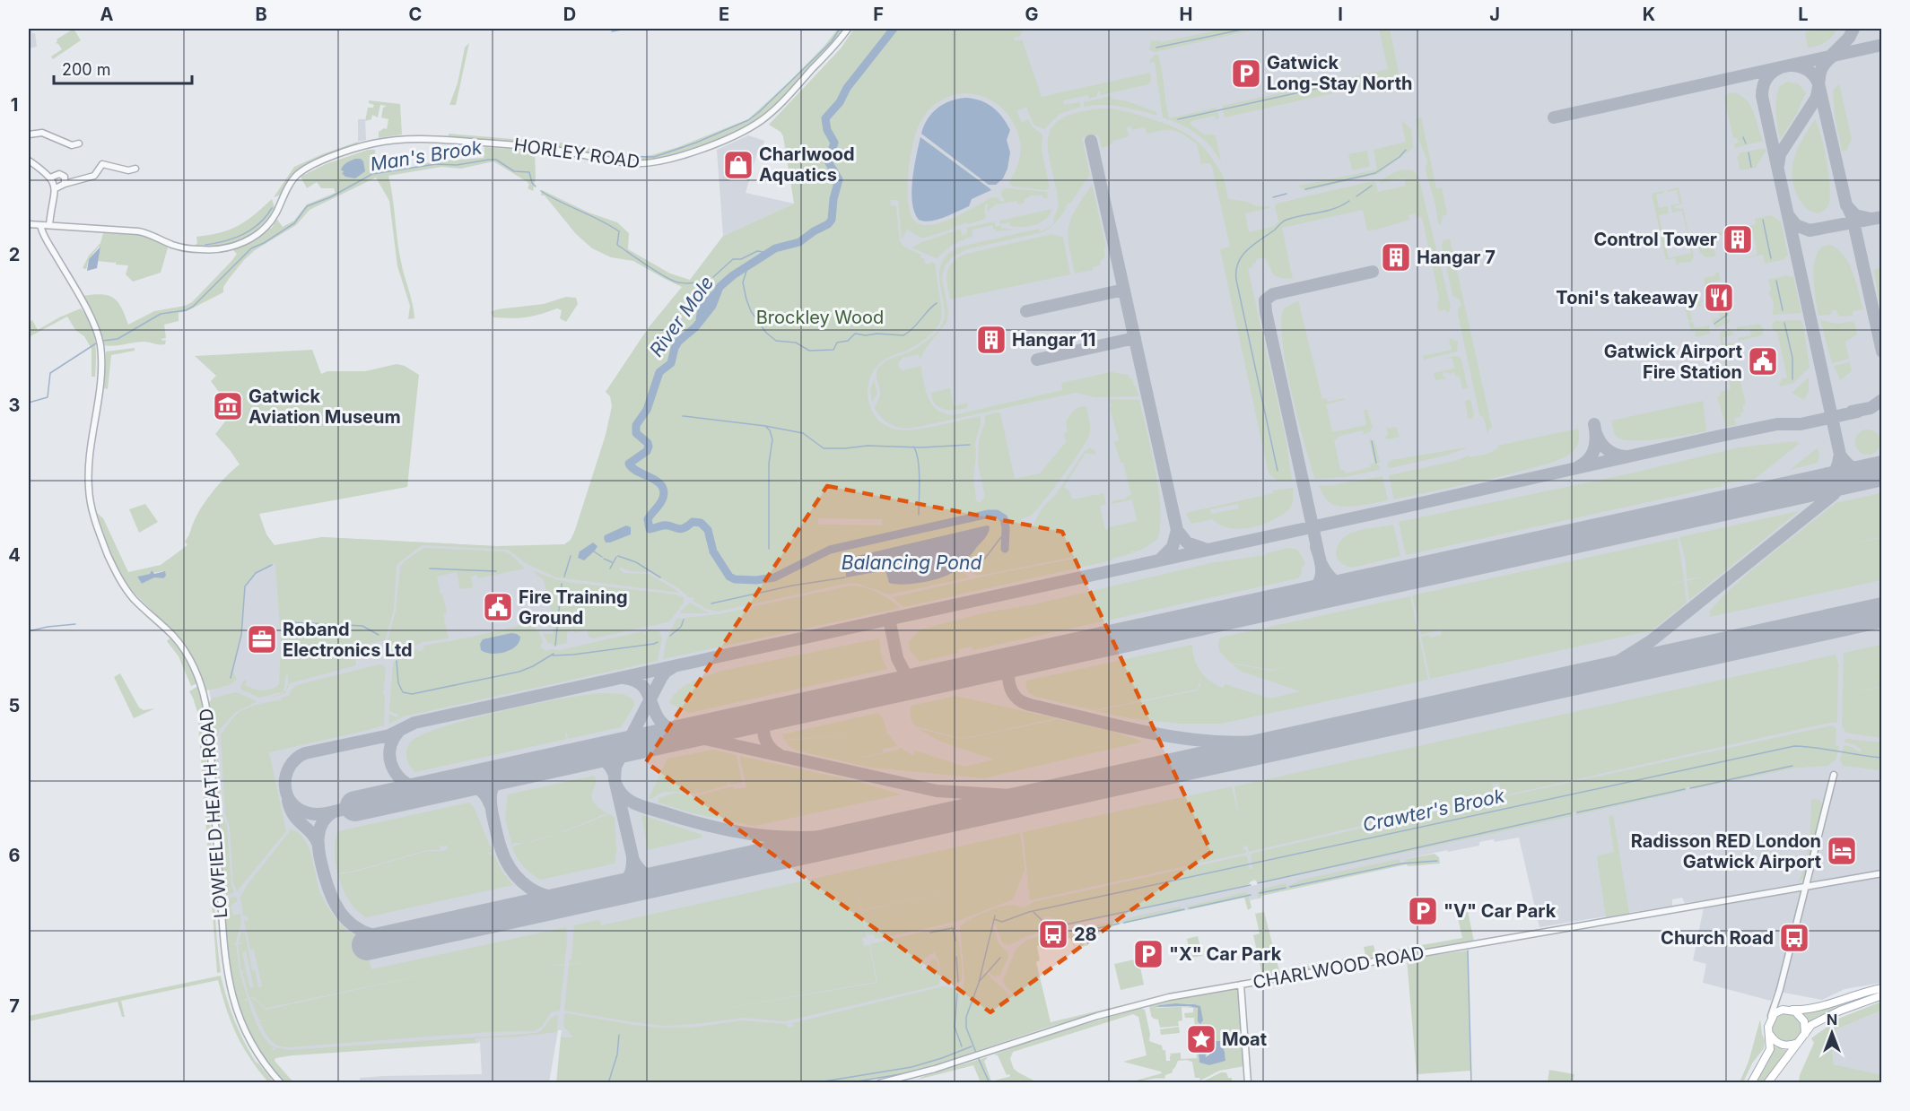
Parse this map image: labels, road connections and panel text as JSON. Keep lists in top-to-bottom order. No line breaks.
{"streets":{"street":["HORLEY ROAD","LOWFIELD HEATH ROAD","CHARLWOOD ROAD"]},"crossings":[["HORLEY ROAD","LOWFIELD HEATH ROAD"]],"water":["Man's Brook","River Mole","Balancing Pond","Crawter's Brook"],"parks":["Brockley Wood"],"places":{"parking":["Gatwick Long-Stay North","\"V\" Car Park","\"X\" Car Park"],"shop":["Charlwood Aquatics"],"building":["Control Tower","Hangar 7","Hangar 11"],"restaurant":["Toni's takeaway"],"public building":["Gatwick Airport Fire Station","Fire Training Ground"],"museum":["Gatwick Aviation Museum"],"office":["Roband Electronics Ltd"],"hotel":["Radisson RED London Gatwick Airport"],"bus stop":["28","Church Road"],"place":["Moat"]},"scale_bar":"200 m","north":"top","grid":{"columns":["A","B","C","D","E","F","G","H","I","J","K","L"],"rows":["1","2","3","4","5","6","7"]}}
